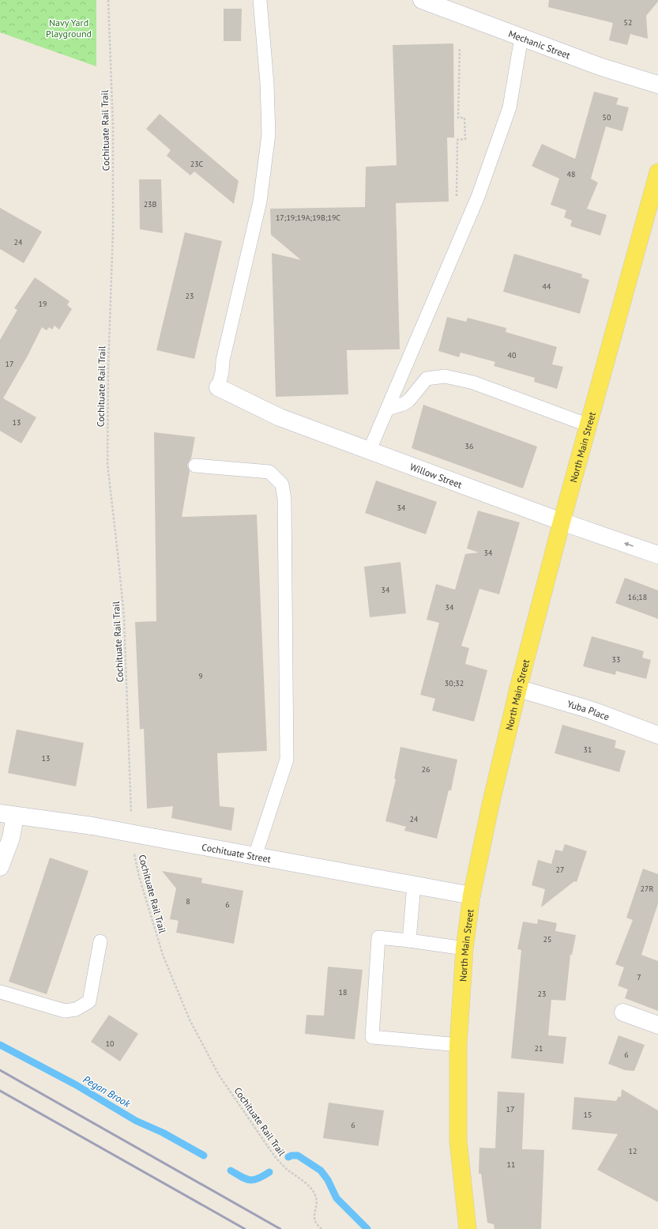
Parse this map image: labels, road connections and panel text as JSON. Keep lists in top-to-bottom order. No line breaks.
{"streets":{"main road":["North Main Street"],"street":["Mechanic Street","Willow Street","Yuba Place","Cochituate Street"],"path":["Cochituate Rail Trail"]},"crossings":[["North Main Street","Willow Street"],["North Main Street","Yuba Place"],["North Main Street","Cochituate Street"]],"water":["Pegan Brook"],"parks":["Navy Yard Playground"],"house_numbers":["52","50","23C","48","23B","17;19;19A;19B;19C","24","44","23","19","40","17","13","36","34","34","34","16;18","34","33","9","30;32","31","13","26","24","27","27R","8","6","25","7","18","23","10","21","6","17","15","6","12","11"]}
